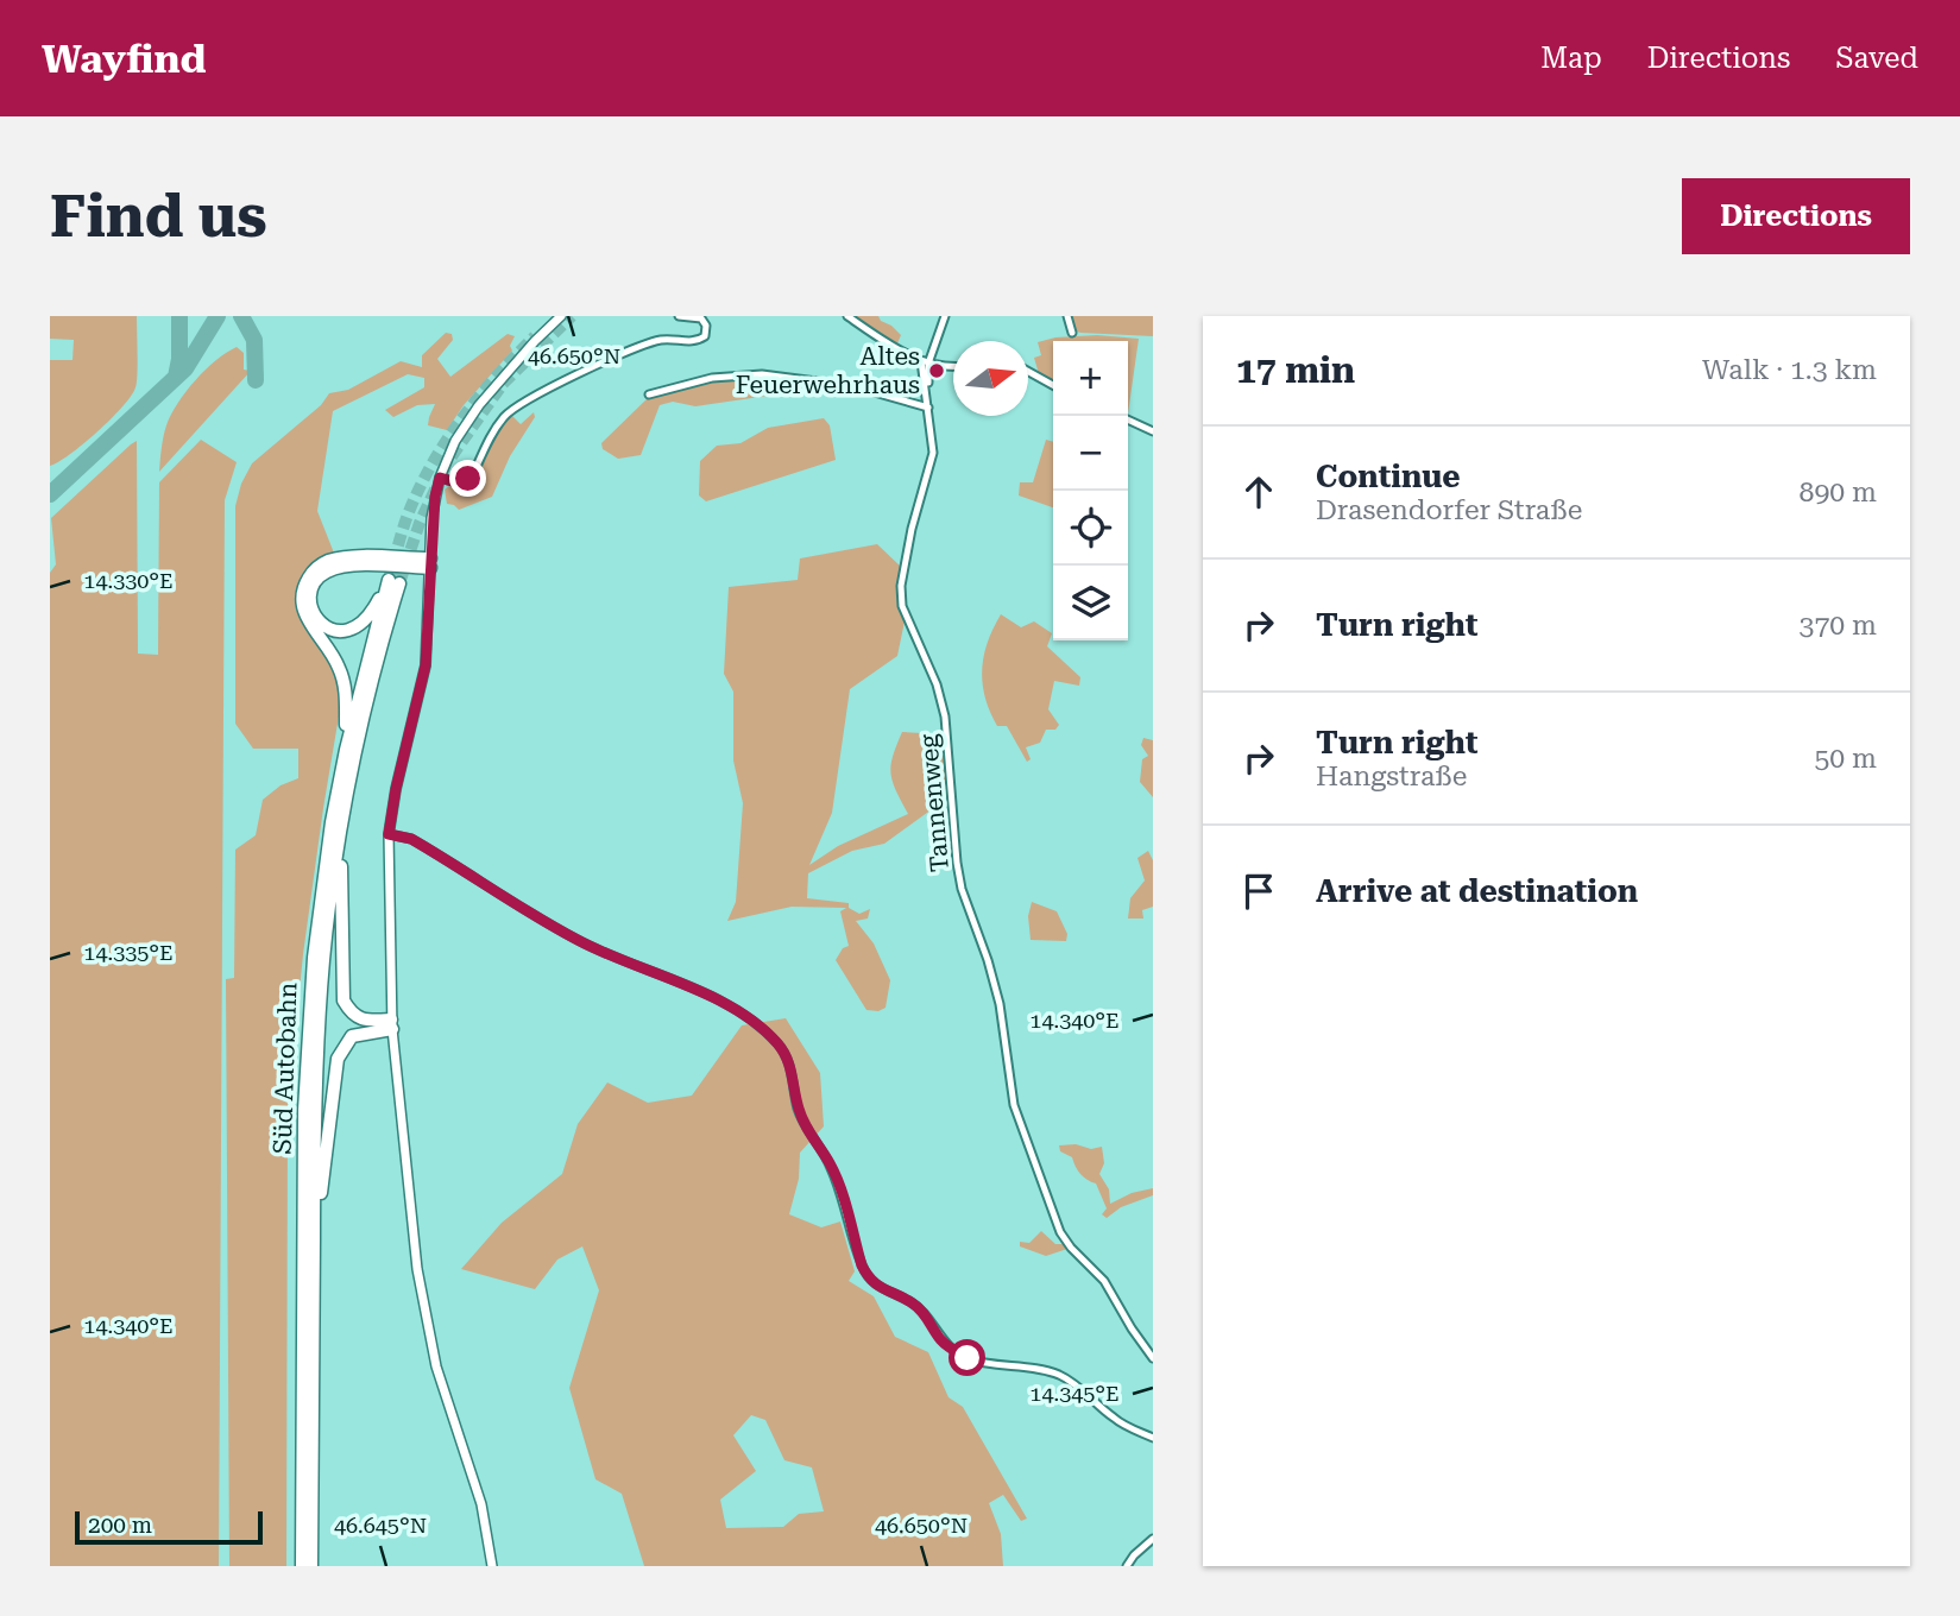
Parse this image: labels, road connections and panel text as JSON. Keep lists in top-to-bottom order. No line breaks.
{"streets":{"highway":["Süd Autobahn"],"street":["Tannenweg"]},"places":["Altes Feuerwehrhaus"],"scale_bar":"200 m","north":"right","page":{"header":"Wayfind","nav":["Map","Directions","Saved"],"buttons":"Directions","title":"Find us","heading":["17 min","Walk · 1.3 km"],"map_buttons":["+","−"],"list":[["Continue","Drasendorfer Straße","890 m"],["Turn right","370 m"],["Turn right","Hangstraße","50 m"],"Arrive at destination"],"scale":"200 m"},"coordinates":["46.650°N","14.330°E","14.335°E","14.340°E","14.345°E","46.645°N"]}
